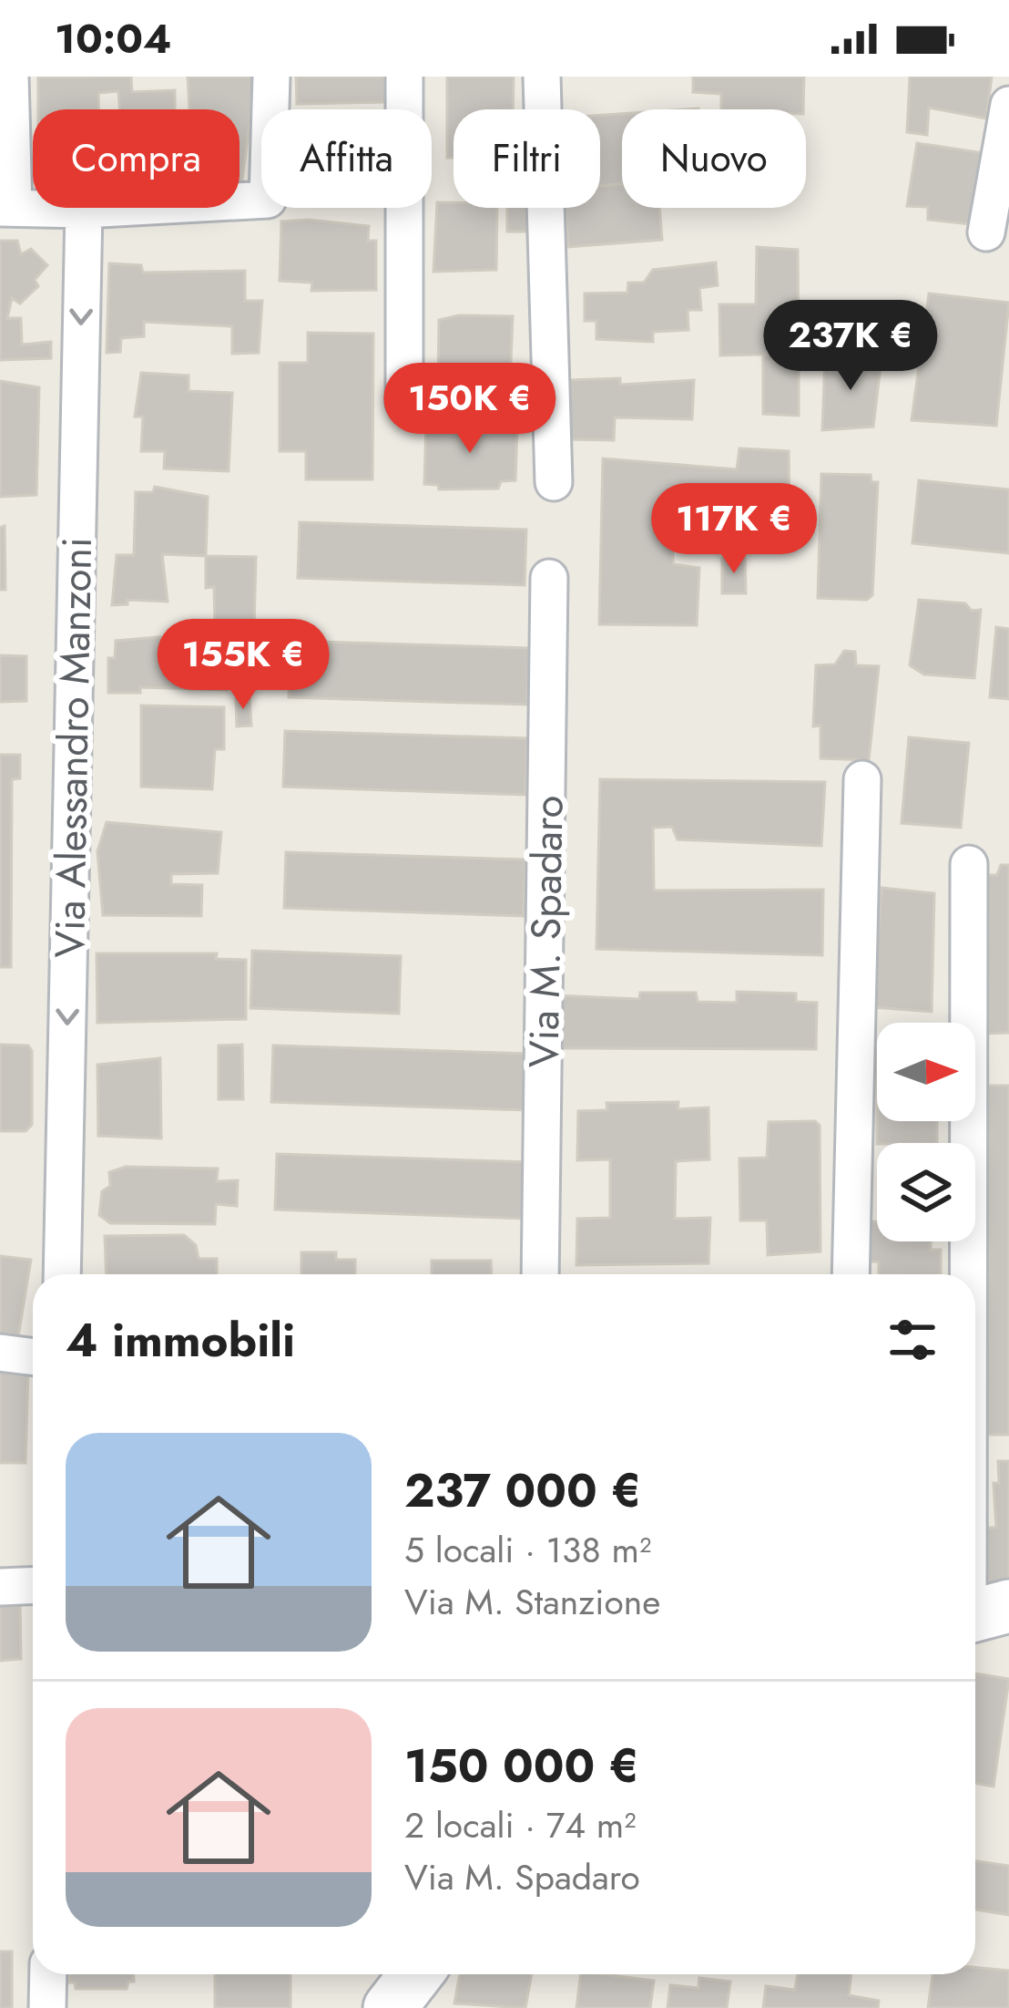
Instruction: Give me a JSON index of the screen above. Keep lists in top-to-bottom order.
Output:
{
  "streets": {
    "street": ["Via Alessandro Manzoni", "Via M. Spadaro"]
  },
  "one_way": ["Via Alessandro Manzoni"],
  "north": "right",
  "page": {
    "status": "10:04",
    "chip": [
      "Compra",
      "Affitta",
      "Filtri",
      "Nuovo"
    ],
    "price": [
      "237K €",
      "150K €",
      "117K €",
      "155K €"
    ],
    "heading": "4 immobili",
    "list": [
      {
        "name": "237 000 €",
        "note": "5 locali · 138 m² · Via M. Stanzione"
      },
      {
        "name": "150 000 €",
        "note": "2 locali · 74 m² · Via M. Spadaro"
      }
    ]
  }
}
